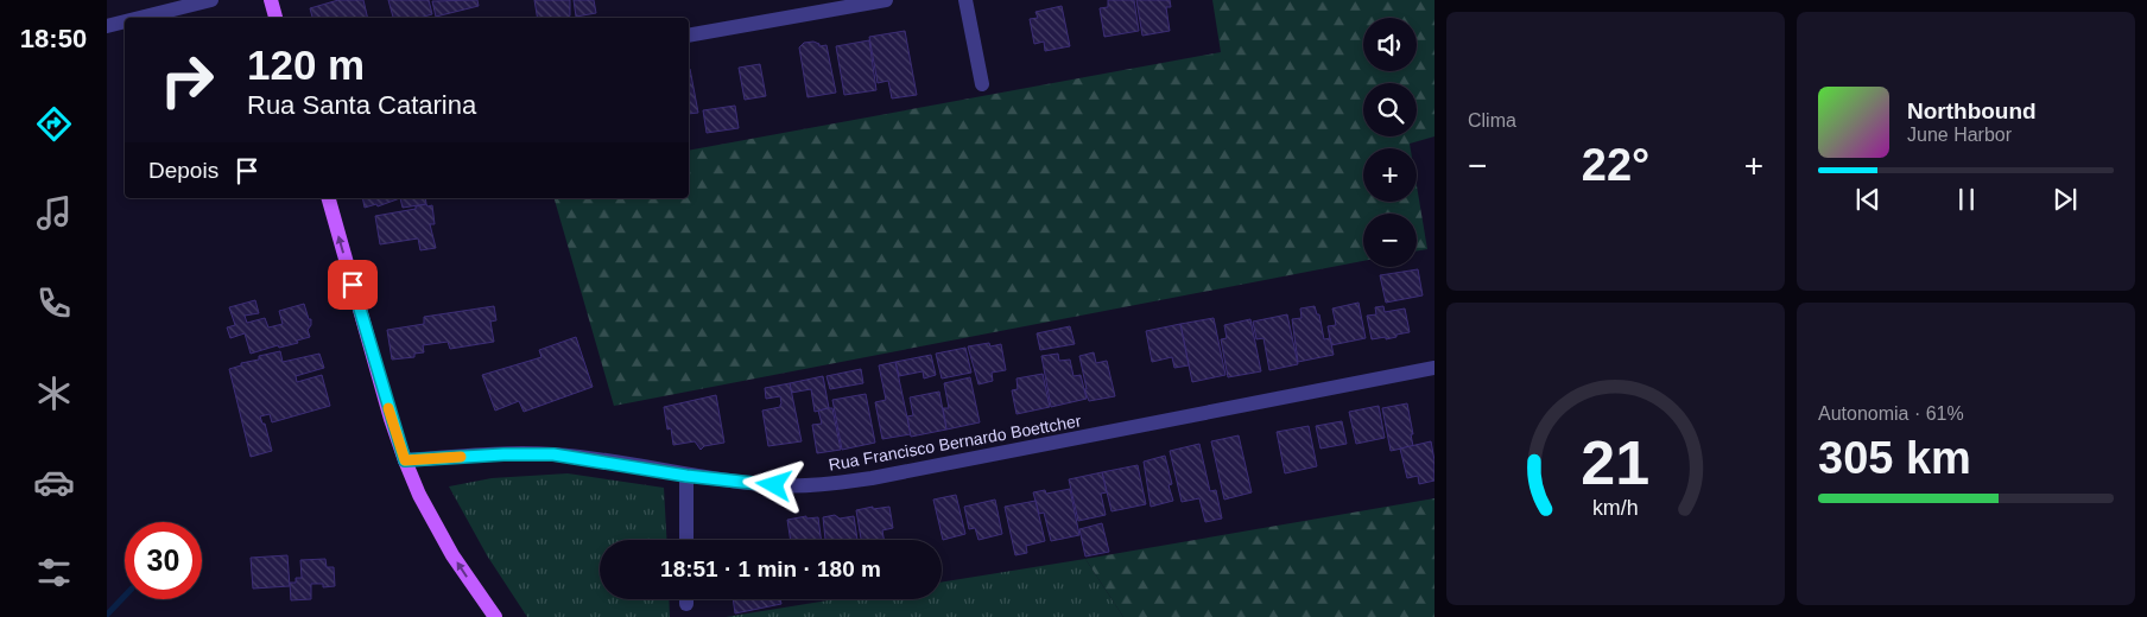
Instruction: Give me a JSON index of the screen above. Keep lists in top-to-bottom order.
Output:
{
  "streets": {
    "street": ["Rua Francisco Bernardo Boettcher"]
  },
  "page": {
    "tabs": "18:50",
    "tile": [
      "Clima",
      ["Autonomia · 61%", "305 km"]
    ],
    "map_buttons": ["+", "−"],
    "turn": ["120 m", "Rua Santa Catarina"],
    "song": ["Northbound", "June Harbor"],
    "heat": ["−", "22°", "+"],
    "then": "Depois",
    "limit": "30",
    "trip": "18:51 · 1 min · 180 m",
    "gauge": ["21", "km/h"]
  }
}
